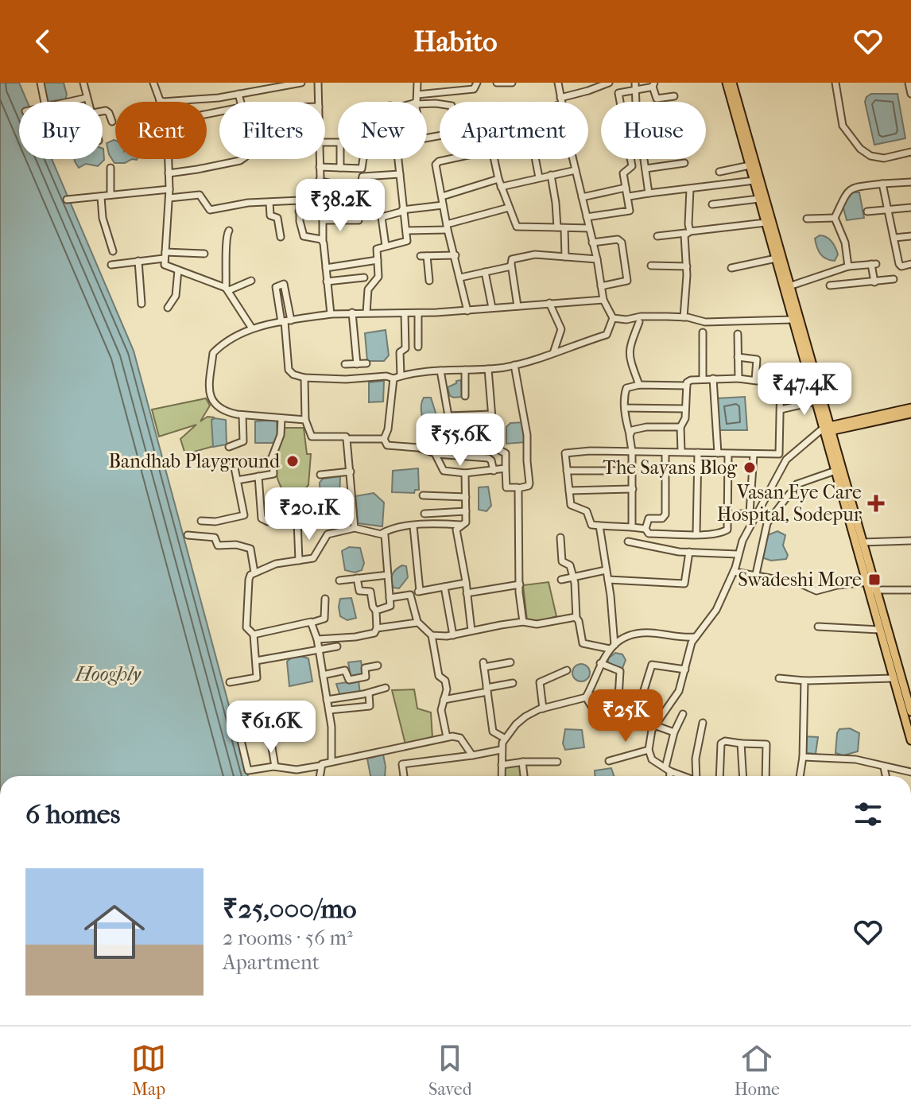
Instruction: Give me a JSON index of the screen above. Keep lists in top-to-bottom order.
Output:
{
  "water": ["Hooghly"],
  "places": {
    "other": ["Bandhab Playground", "The Sayans Blog"],
    "health": ["Vasan Eye Care Hospital, Sodepur"],
    "transit": ["Swadeshi More"]
  },
  "page": {
    "header": "Habito",
    "chip": [
      "Buy",
      "Rent",
      "Filters",
      "New",
      "Apartment",
      "House"
    ],
    "price": [
      "₹38.2K",
      "₹47.4K",
      "₹55.6K",
      "₹20.1K",
      "₹25K",
      "₹61.6K"
    ],
    "heading": "6 homes",
    "list": [
      {
        "name": "₹25,000/mo",
        "note": "2 rooms · 56 m² · Apartment"
      }
    ],
    "tabs": ["Map", "Saved", "Home"]
  }
}
